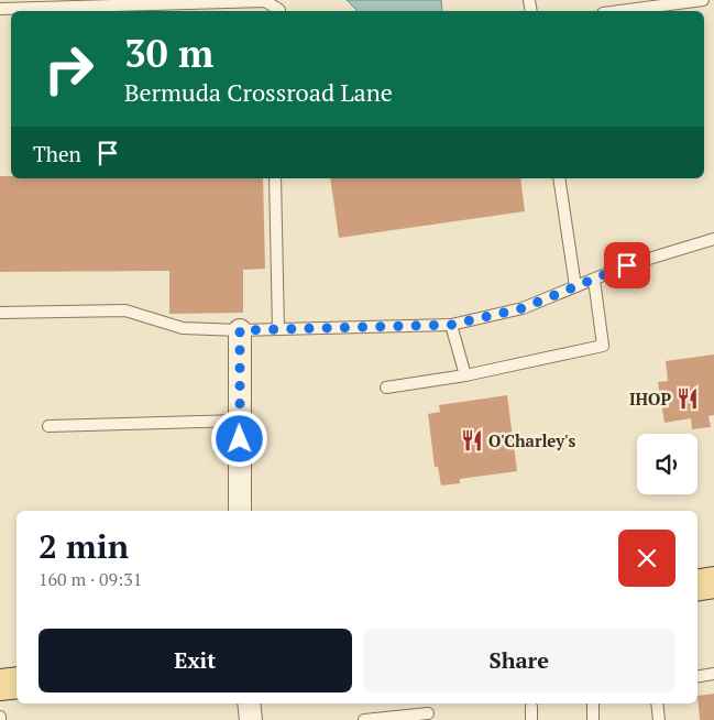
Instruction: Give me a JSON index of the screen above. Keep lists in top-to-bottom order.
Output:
{
  "places": {
    "restaurant": ["IHOP", "O'Charley's"]
  },
  "page": {
    "turn": ["30 m", "Bermuda Crossroad Lane"],
    "then": "Then",
    "heading": ["2 min", "160 m · 09:31"],
    "buttons": ["Exit", "Share"]
  }
}
